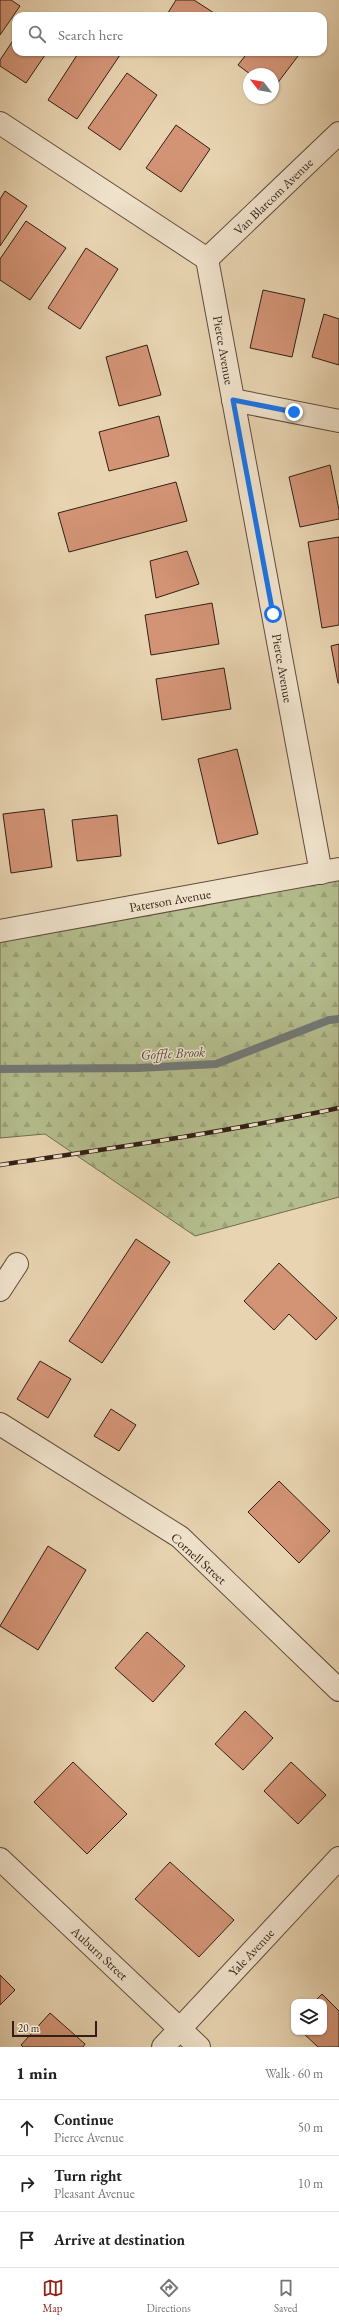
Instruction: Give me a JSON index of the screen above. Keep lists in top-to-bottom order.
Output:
{
  "streets": {
    "street": [
      "Van Blarcom Avenue",
      "Pierce Avenue",
      "Paterson Avenue",
      "Cornell Street",
      "Yale Avenue",
      "Auburn Street"
    ]
  },
  "crossings": [
    ["Van Blarcom Avenue", "Pierce Avenue"],
    ["Pierce Avenue", "Paterson Avenue"],
    ["Yale Avenue", "Auburn Street"]
  ],
  "water": ["Goffle Brook"],
  "scale_bar": "20 m",
  "north": "top left",
  "page": {
    "search": "Search here",
    "scale": "20 m",
    "heading": ["1 min", "Walk · 60 m"],
    "list": [
      ["Continue", "Pierce Avenue", "50 m"],
      ["Turn right", "Pleasant Avenue", "10 m"],
      "Arrive at destination"
    ],
    "nav": ["Map", "Directions", "Saved"]
  }
}
